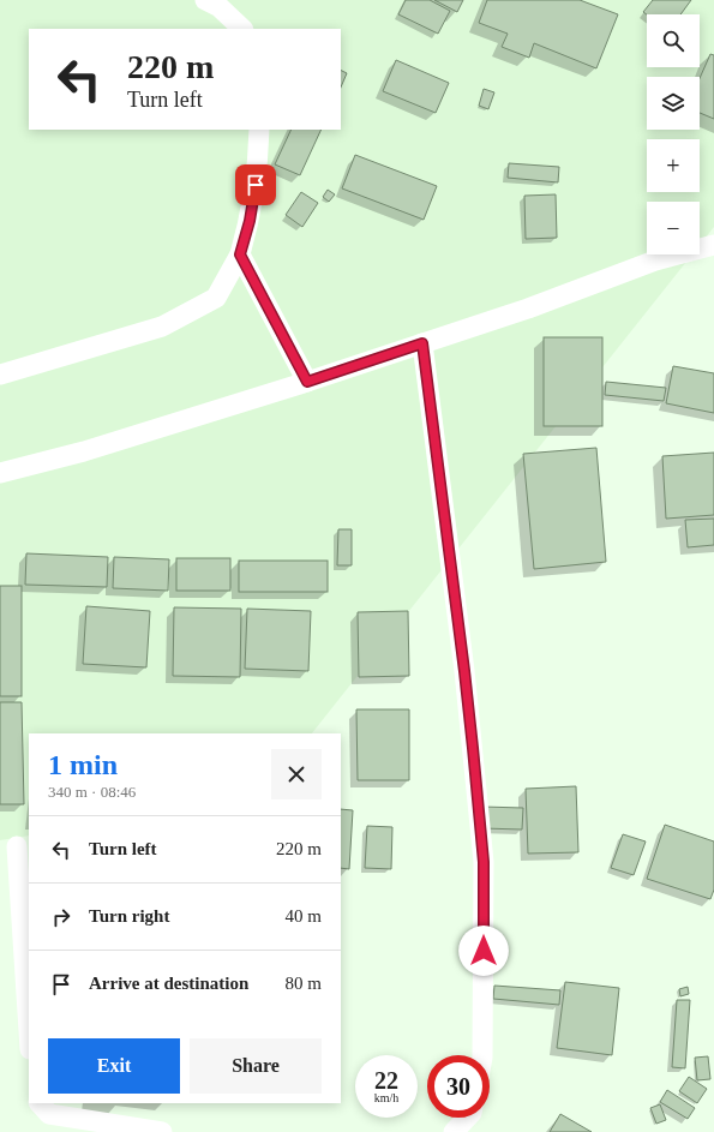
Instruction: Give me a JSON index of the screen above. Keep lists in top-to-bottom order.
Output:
{
  "page": {
    "map_buttons": ["+", "−"],
    "turn": ["220 m", "Turn left"],
    "heading": ["1 min", "340 m · 08:46"],
    "list": [
      {
        "name": "Turn left",
        "value": "220 m"
      },
      {
        "name": "Turn right",
        "value": "40 m"
      },
      {
        "name": "Arrive at destination",
        "value": "80 m"
      }
    ],
    "buttons": ["Exit", "Share"],
    "speed": "22 km/h",
    "limit": "30"
  }
}
